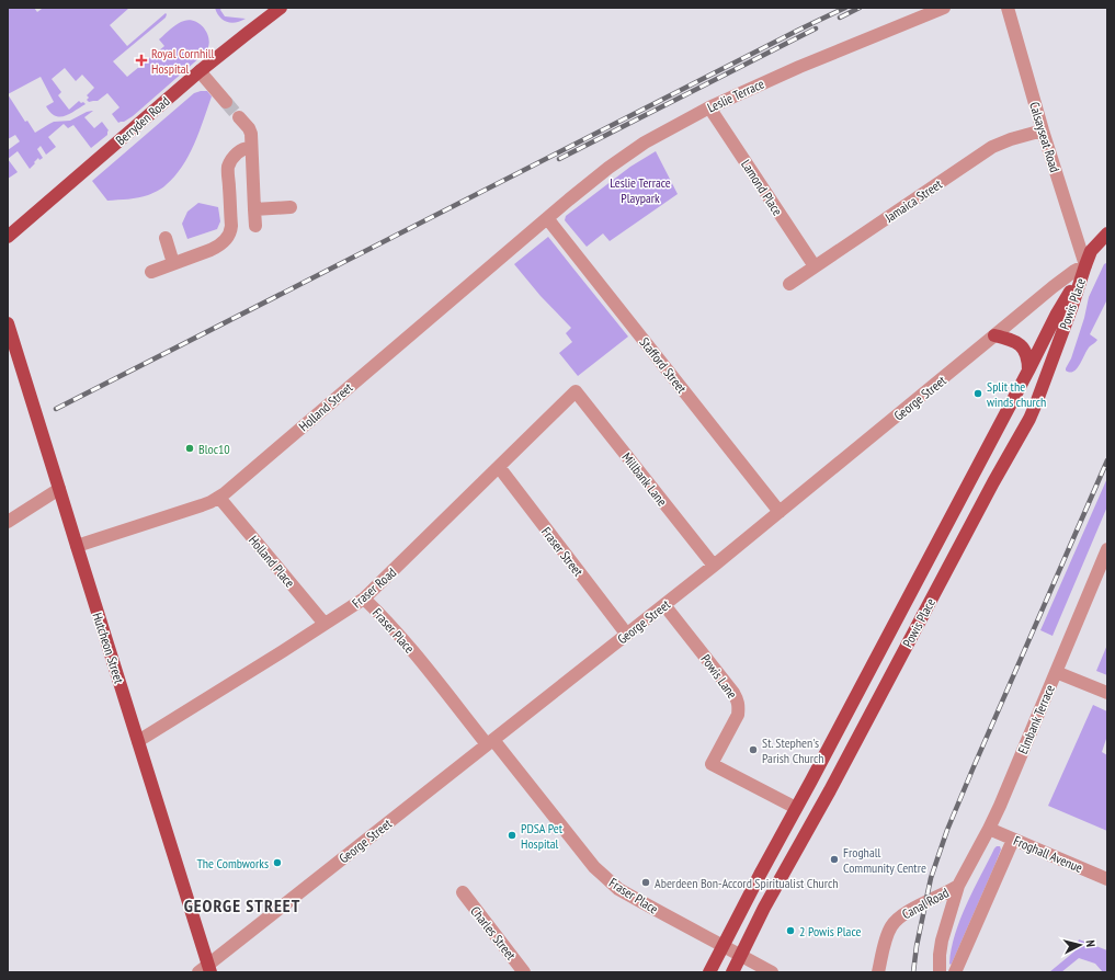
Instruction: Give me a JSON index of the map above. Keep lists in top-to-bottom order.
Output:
{
  "streets": {
    "main road": ["Berryden Road", "Powis Place", "Hutcheon Street"],
    "street": [
      "Leslie Terrace",
      "Calsayseat Road",
      "Lamond Place",
      "Jamaica Street",
      "Stafford Street",
      "George Street",
      "Holland Street",
      "Millbank Lane",
      "Fraser Street",
      "Holland Place",
      "Fraser Road",
      "Fraser Place",
      "Powis Lane",
      "Elmbank Terrace",
      "Froghall Avenue",
      "Canal Road",
      "Charles Street"
    ]
  },
  "crossings": [
    ["Leslie Terrace", "Lamond Place"],
    ["Leslie Terrace", "Stafford Street"],
    ["Leslie Terrace", "Holland Street"],
    ["Calsayseat Road", "Jamaica Street"],
    ["Calsayseat Road", "Powis Place"],
    ["Calsayseat Road", "George Street"],
    ["Lamond Place", "Jamaica Street"],
    ["Powis Place", "George Street"],
    ["Powis Place", "Fraser Place"],
    ["Powis Place", "Powis Lane"],
    ["Stafford Street", "George Street"],
    ["Stafford Street", "Holland Street"],
    ["George Street", "Millbank Lane"],
    ["George Street", "Fraser Street"],
    ["George Street", "Fraser Place"],
    ["George Street", "Hutcheon Street"],
    ["George Street", "Powis Lane"],
    ["Holland Street", "Holland Place"],
    ["Holland Street", "Hutcheon Street"],
    ["Millbank Lane", "Fraser Road"],
    ["Fraser Street", "Fraser Road"],
    ["Holland Place", "Fraser Road"],
    ["Fraser Road", "Fraser Place"],
    ["Fraser Road", "Hutcheon Street"],
    ["Elmbank Terrace", "Froghall Avenue"],
    ["Elmbank Terrace", "Canal Road"]
  ],
  "districts": ["GEORGE STREET"],
  "parks": ["Leslie Terrace Playpark"],
  "places": {
    "health": ["Royal Cornhill Hospital"],
    "other": [
      "Split the winds church",
      "Bloc10",
      "St. Stephen's Parish Church",
      "PDSA Pet Hospital",
      "Froghall Community Centre",
      "The Combworks",
      "Aberdeen Bon-Accord Spiritualist Church",
      "2 Powis Place"
    ]
  },
  "north": "right"
}
